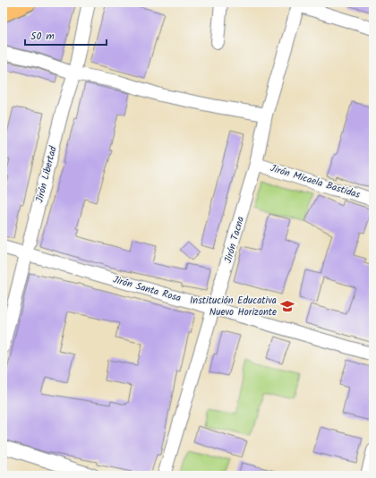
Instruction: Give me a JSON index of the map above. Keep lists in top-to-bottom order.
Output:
{
  "streets": {
    "street": [
      "Jirón Libertad",
      "Jirón Micaela Bastidas",
      "Jirón Tacna",
      "Jirón Santa Rosa"
    ]
  },
  "crossings": [
    ["Jirón Libertad", "Jirón Santa Rosa"],
    ["Jirón Micaela Bastidas", "Jirón Tacna"],
    ["Jirón Tacna", "Jirón Santa Rosa"]
  ],
  "places": {
    "school or university": ["Institución Educativa Nuevo Horizonte"]
  },
  "scale_bar": "50 m"
}
